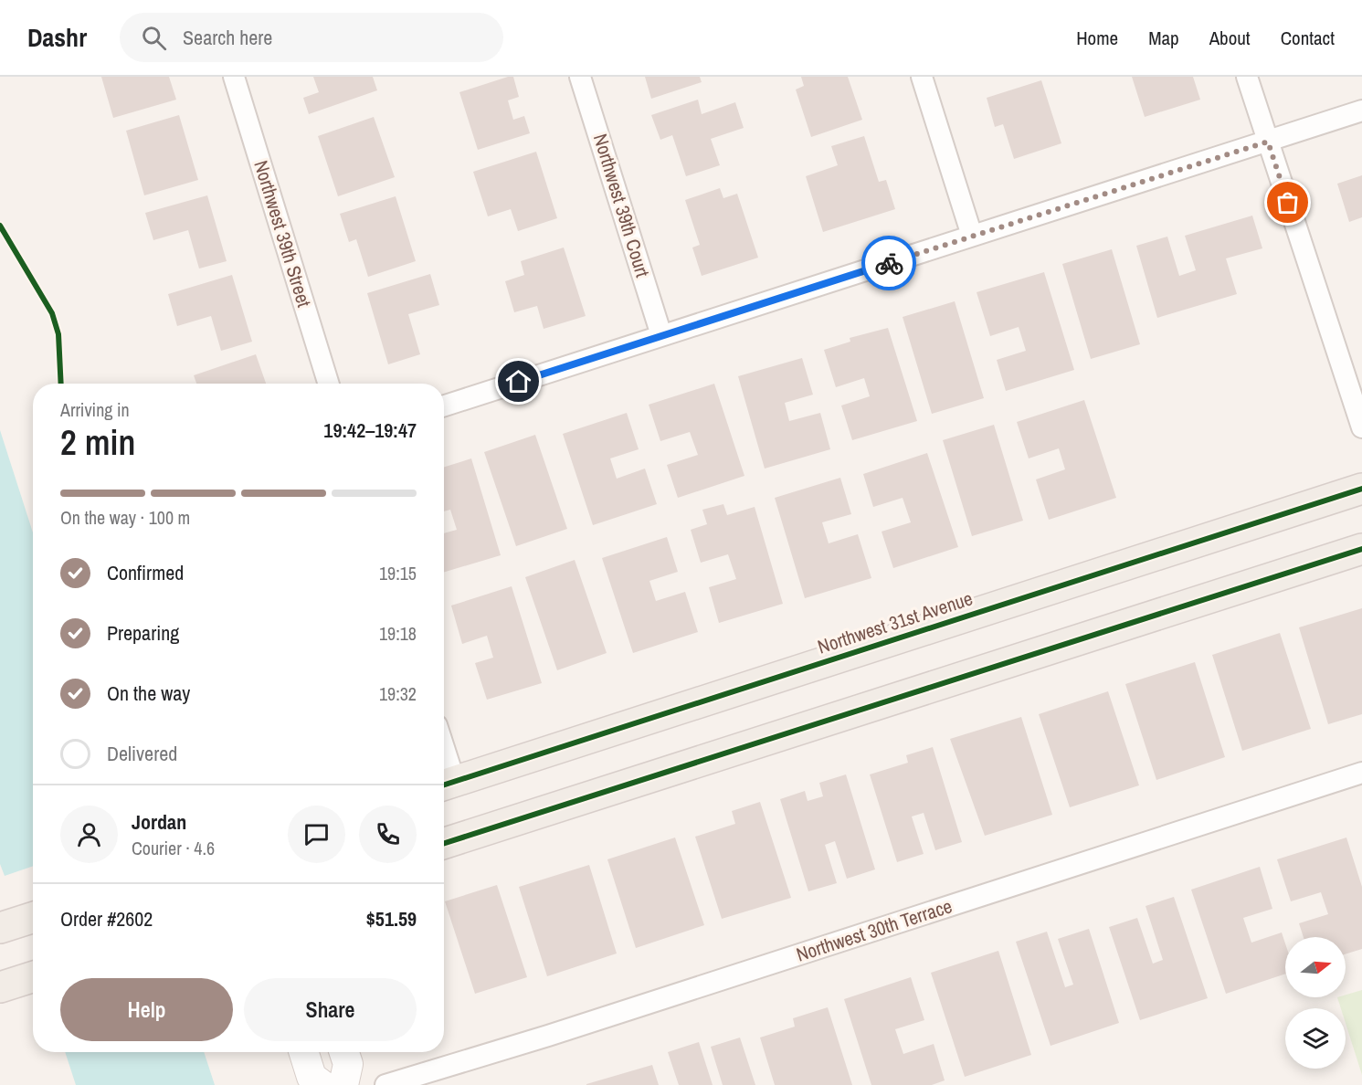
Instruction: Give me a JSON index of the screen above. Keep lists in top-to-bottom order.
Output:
{
  "streets": {
    "main road": ["Northwest 31st Avenue"],
    "street": ["Northwest 39th Court", "Northwest 39th Street", "Northwest 30th Terrace"]
  },
  "north": "right",
  "page": {
    "header": "Dashr",
    "search": "Search here",
    "nav": [
      "Home",
      "Map",
      "About",
      "Contact"
    ],
    "heading": ["2 min", "Arriving in", "19:42–19:47"],
    "panel": [
      "Jordan",
      "Courier · 4.6",
      "Order #2602",
      "$51.59"
    ],
    "bar": "On the way · 100 m",
    "list": [
      ["Confirmed", "19:15"],
      ["Preparing", "19:18"],
      ["On the way", "19:32"],
      "Delivered"
    ],
    "buttons": ["Help", "Share"]
  }
}
